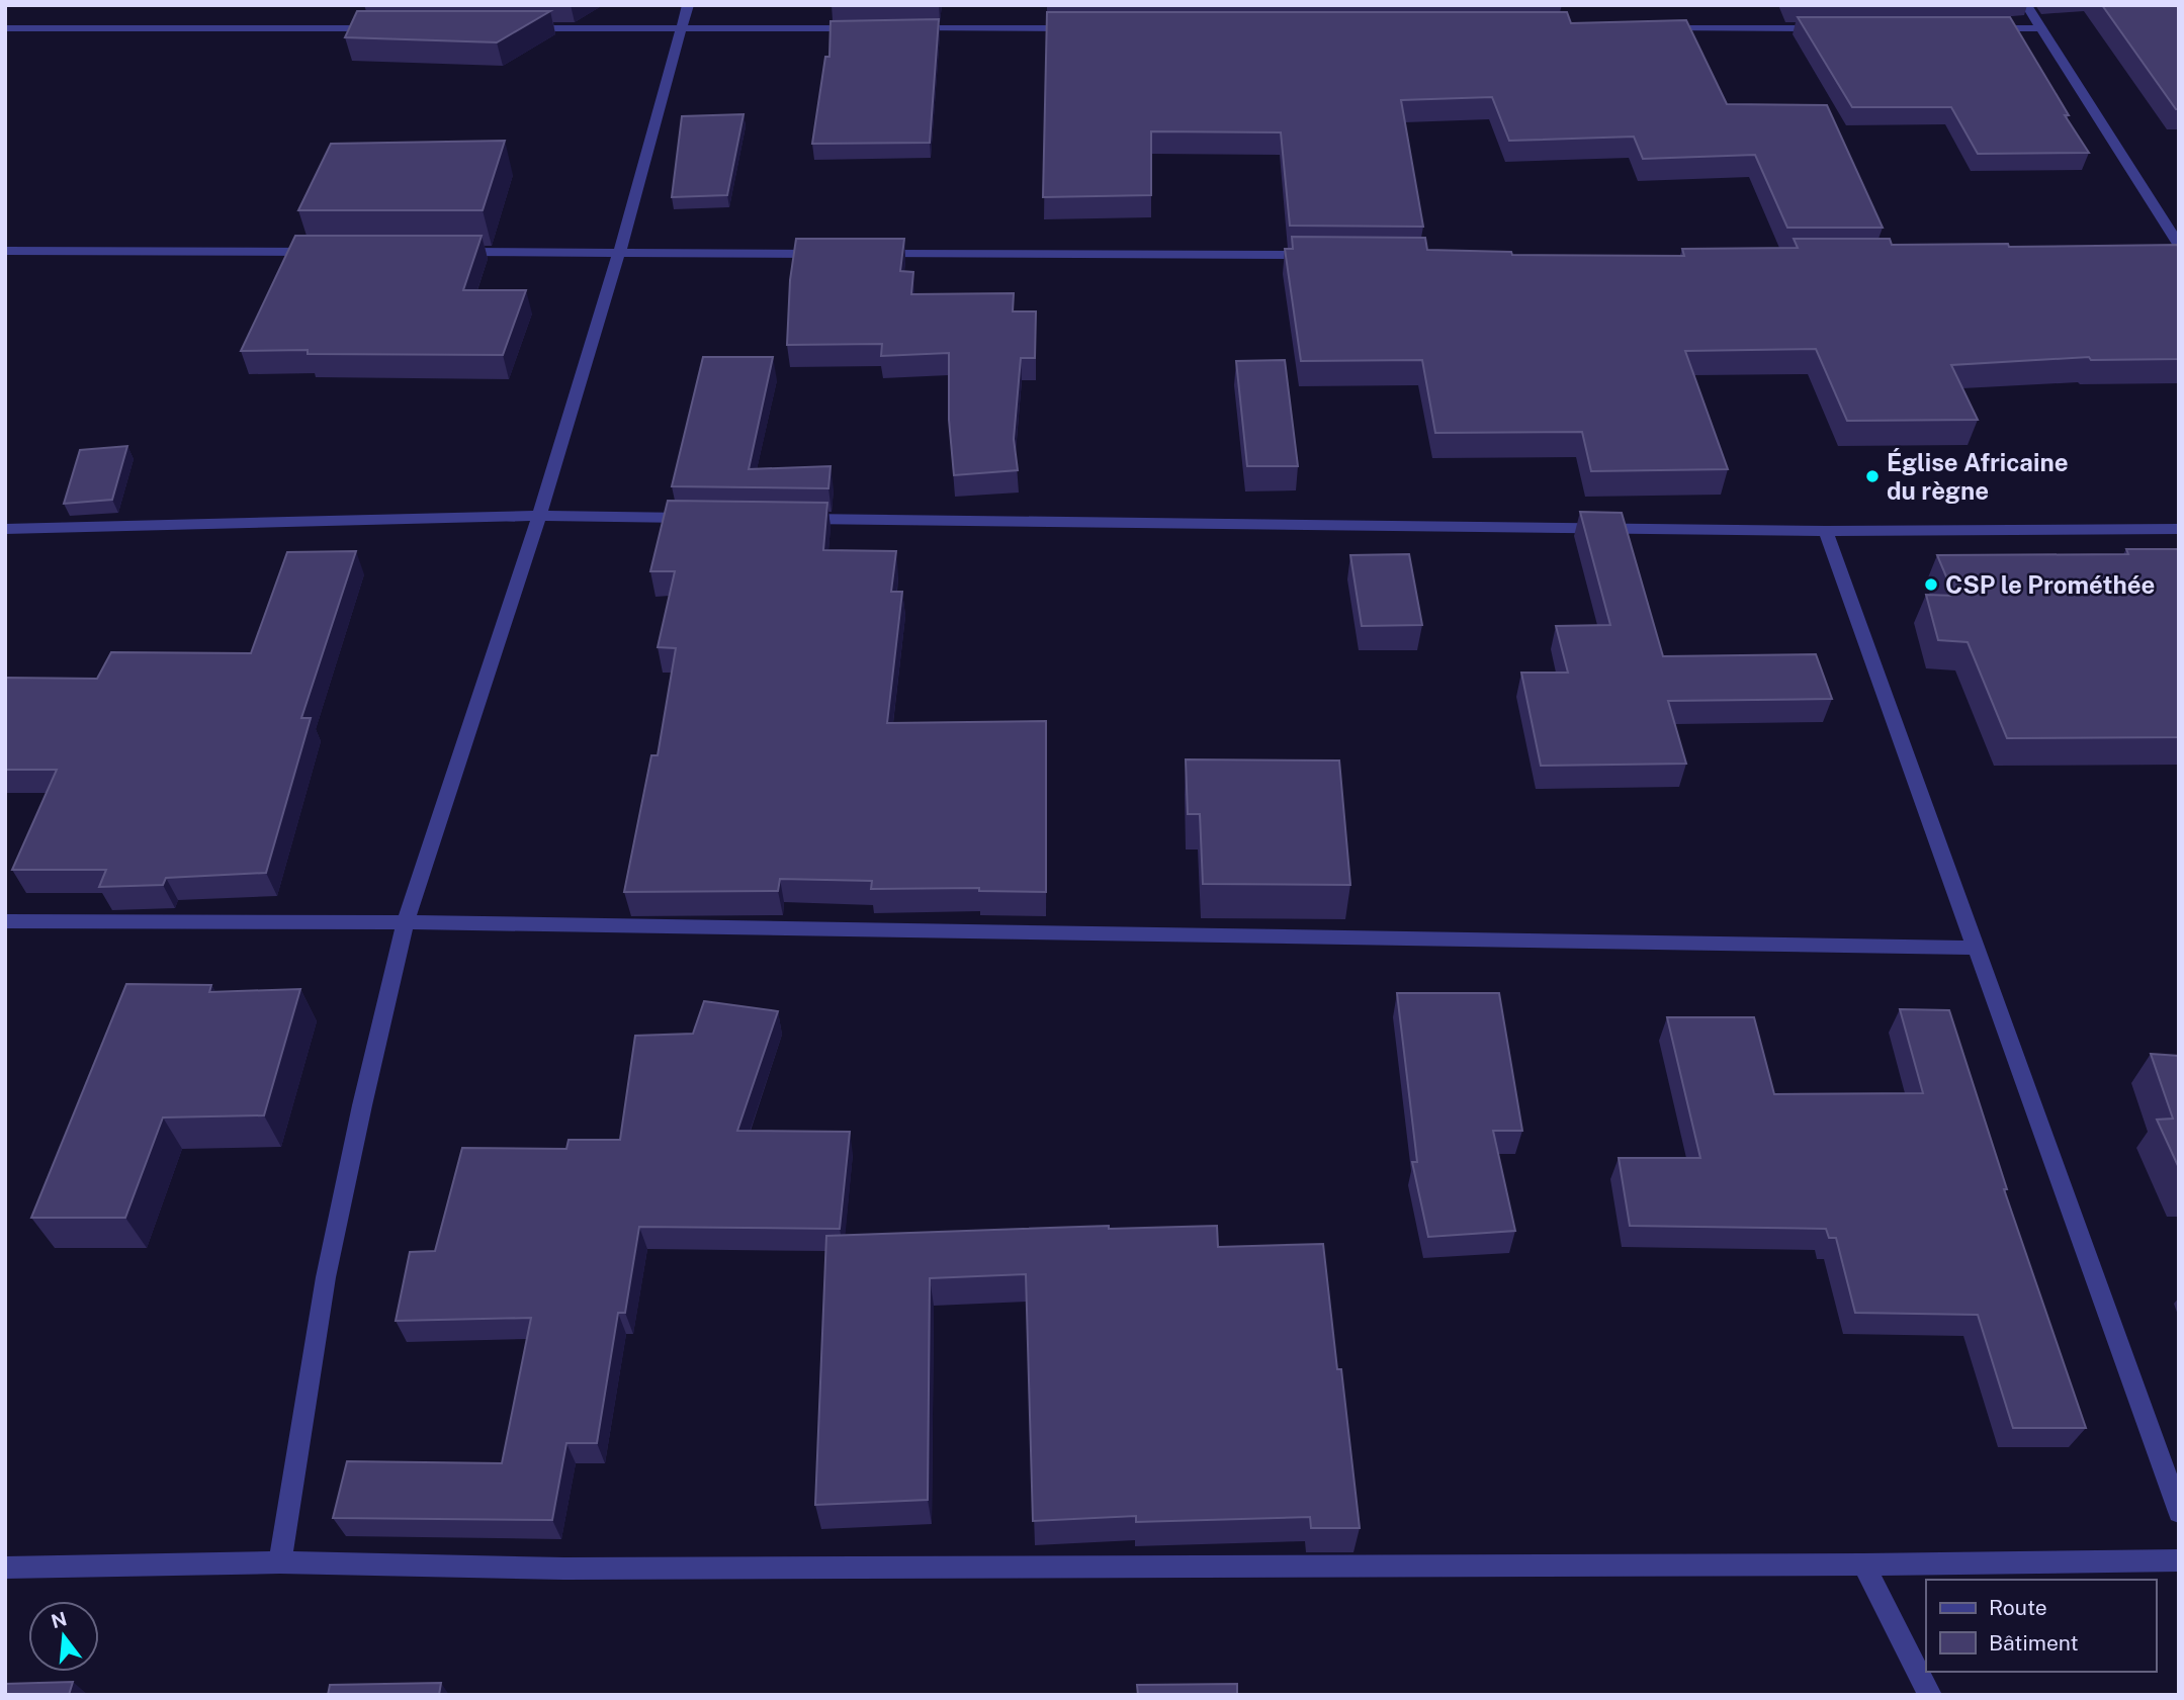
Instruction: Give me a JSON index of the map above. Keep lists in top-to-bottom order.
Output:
{
  "places": ["Église Africaine du règne", "CSP le Prométhée"],
  "legend": ["Route", "Bâtiment"],
  "north": "top"
}
